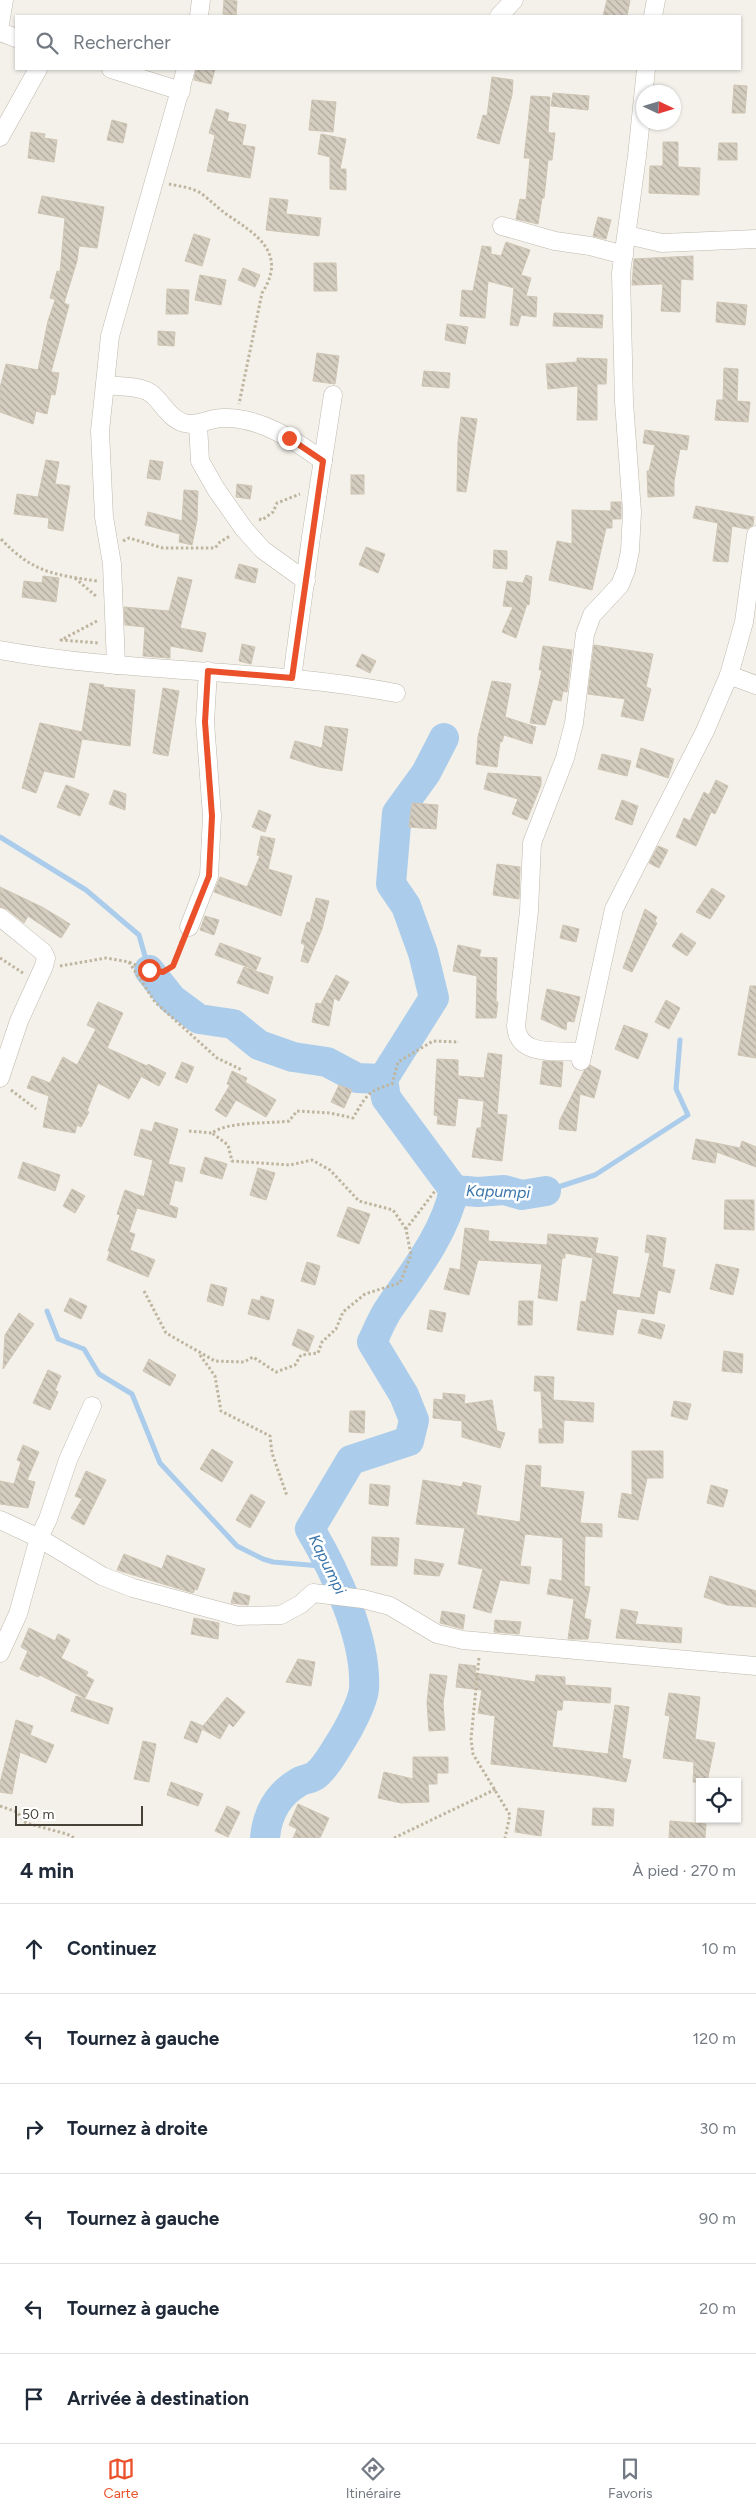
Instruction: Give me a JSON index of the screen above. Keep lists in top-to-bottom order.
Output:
{
  "water": ["Kapumpi"],
  "scale_bar": "50 m",
  "north": "right",
  "page": {
    "search": "Rechercher",
    "scale": "50 m",
    "heading": ["4 min", "À pied · 270 m"],
    "list": [
      ["Continuez", "10 m"],
      ["Tournez à gauche", "120 m"],
      ["Tournez à droite", "30 m"],
      ["Tournez à gauche", "90 m"],
      ["Tournez à gauche", "20 m"],
      "Arrivée à destination"
    ],
    "nav": ["Carte", "Itinéraire", "Favoris"]
  }
}
